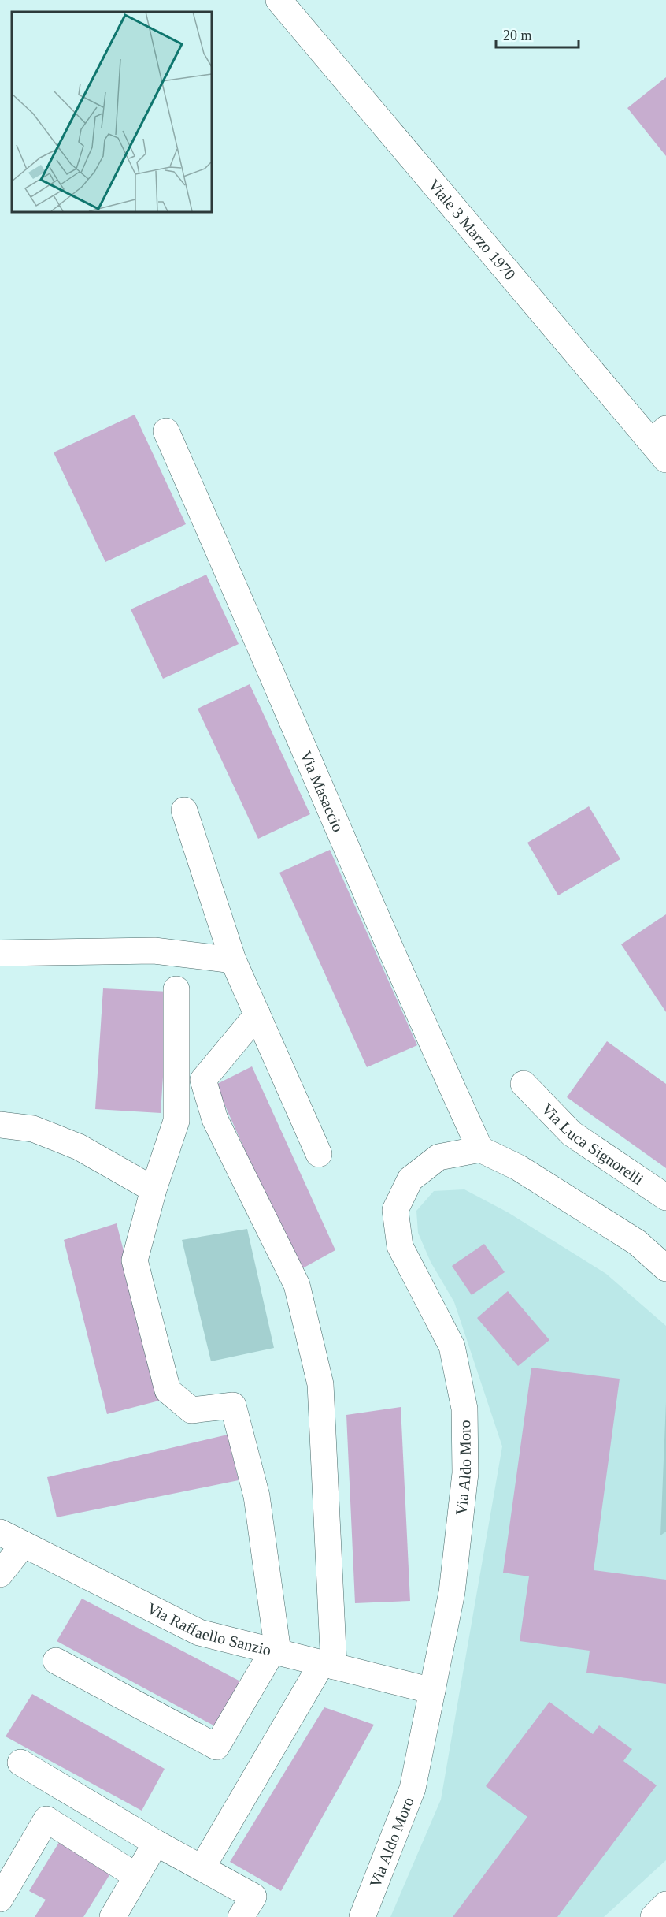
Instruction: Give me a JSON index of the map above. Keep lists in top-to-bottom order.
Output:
{
  "streets": {
    "street": [
      "Viale 3 Marzo 1970",
      "Via Masaccio",
      "Via Luca Signorelli",
      "Via Aldo Moro",
      "Via Raffaello Sanzio"
    ]
  },
  "crossings": [
    ["Via Masaccio", "Via Aldo Moro"],
    ["Via Aldo Moro", "Via Raffaello Sanzio"]
  ],
  "scale_bar": "20 m"
}
